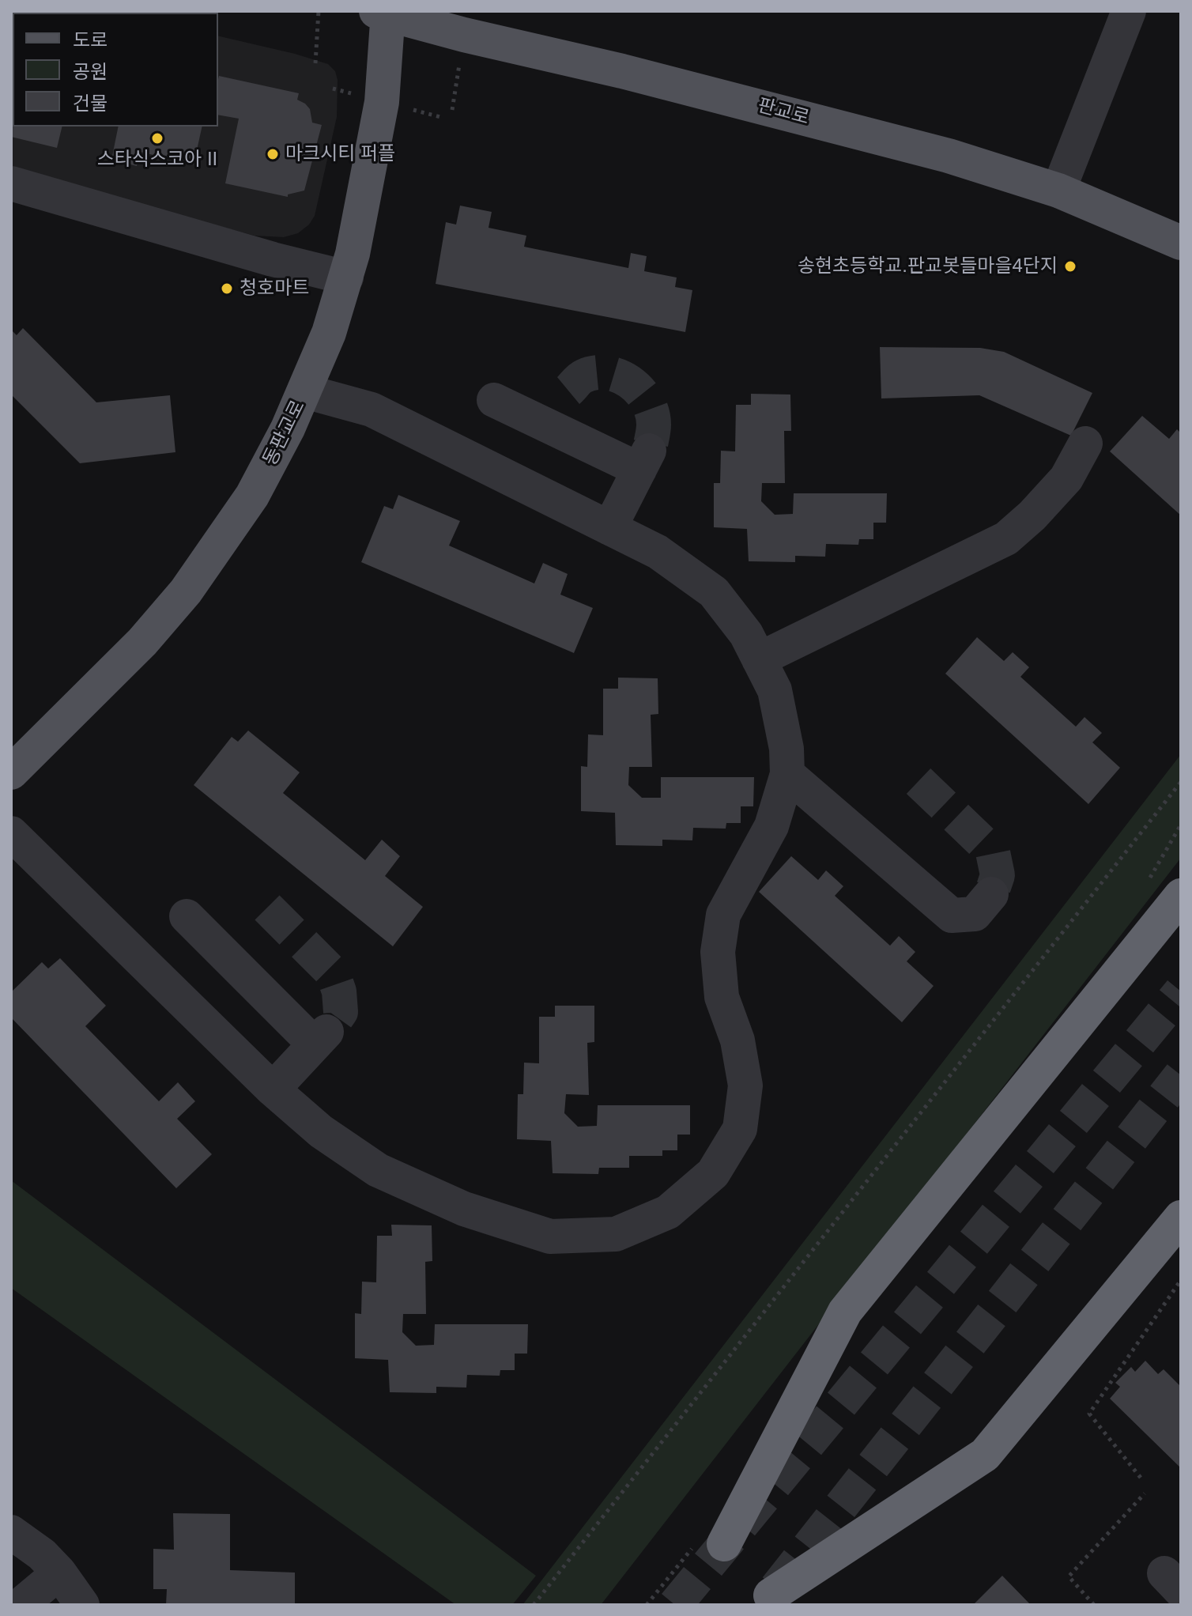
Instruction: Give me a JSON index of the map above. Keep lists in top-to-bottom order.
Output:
{
  "streets": {
    "main road": ["판교로", "동판교로"]
  },
  "crossings": [
    ["판교로", "동판교로"]
  ],
  "places": [
    "스타식스코아 II",
    "마크시티 퍼플",
    "송현초등학교.판교봇들마을4단지",
    "청호마트"
  ],
  "legend": ["도로", "공원", "건물"]
}
